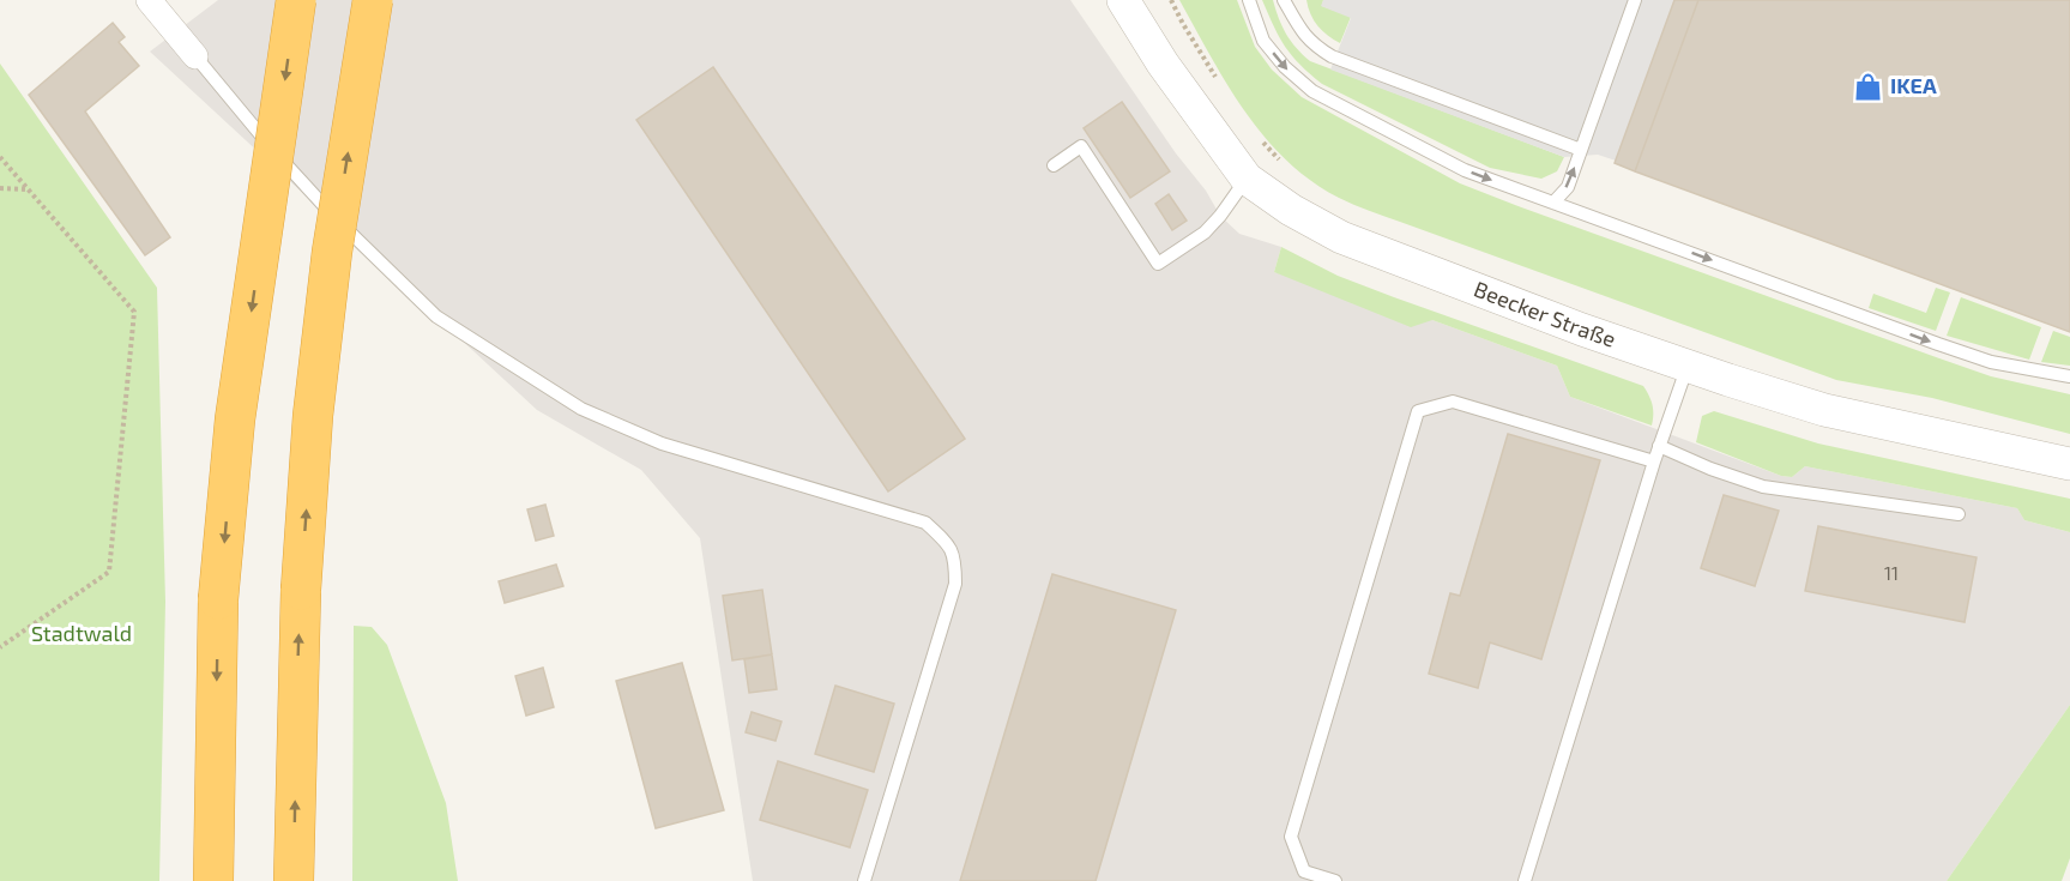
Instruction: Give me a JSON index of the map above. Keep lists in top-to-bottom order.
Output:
{
  "streets": {
    "street": ["Beecker Straße"]
  },
  "parks": ["Stadtwald"],
  "places": {
    "shop": ["IKEA"]
  },
  "house_numbers": ["11"]
}
